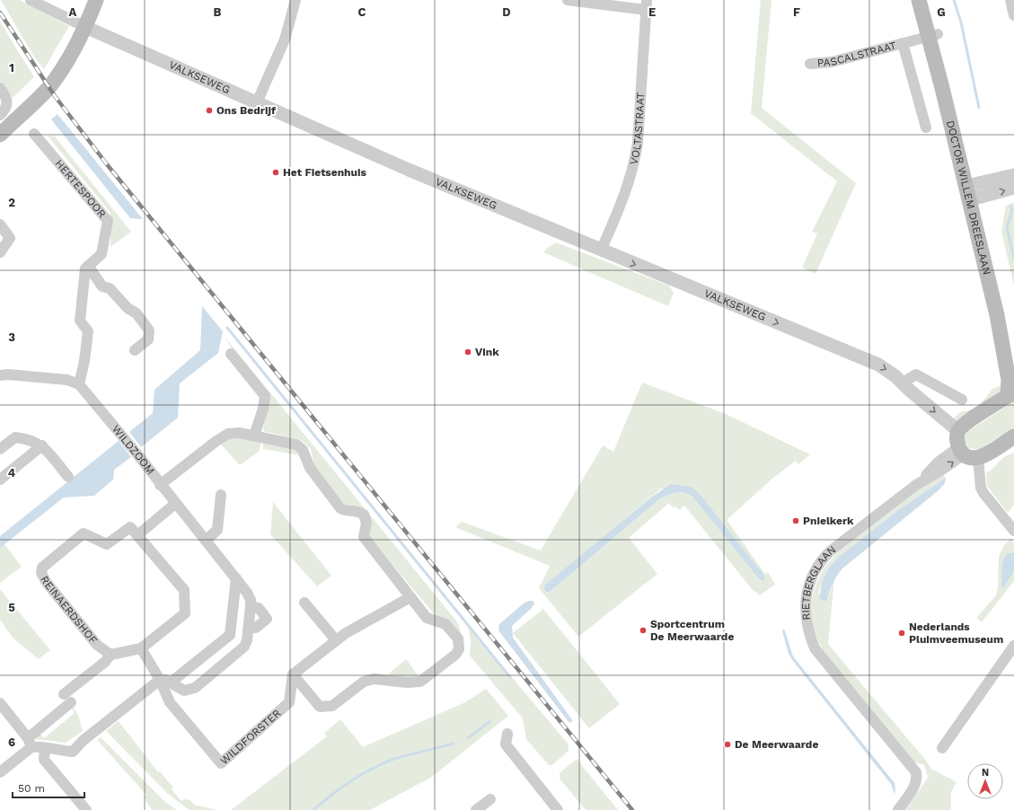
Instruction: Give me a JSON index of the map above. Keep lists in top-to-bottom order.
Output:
{
  "streets": {
    "main road": ["DOCTOR WILLEM DREESLAAN"],
    "street": [
      "PASCALSTRAAT",
      "VALKSEWEG",
      "VOLTASTRAAT",
      "HERTESPOOR",
      "WILDZOOM",
      "RIETBERGLAAN",
      "REINAERDSHOF",
      "WILDFORSTER"
    ]
  },
  "crossings": [
    ["PASCALSTRAAT", "DOCTOR WILLEM DREESLAAN"],
    ["VALKSEWEG", "VOLTASTRAAT"],
    ["WILDZOOM", "WILDFORSTER"]
  ],
  "one_way": ["VALKSEWEG"],
  "places": [
    "Ons Bedrijf",
    "Het Fietsenhuis",
    "Vink",
    "Pnielkerk",
    "Sportcentrum De Meerwaarde",
    "Nederlands Pluimveemuseum",
    "De Meerwaarde"
  ],
  "scale_bar": "50 m",
  "north": "top",
  "grid": {
    "columns": [
      "A",
      "B",
      "C",
      "D",
      "E",
      "F",
      "G"
    ],
    "rows": [
      "1",
      "2",
      "3",
      "4",
      "5",
      "6"
    ]
  }
}
